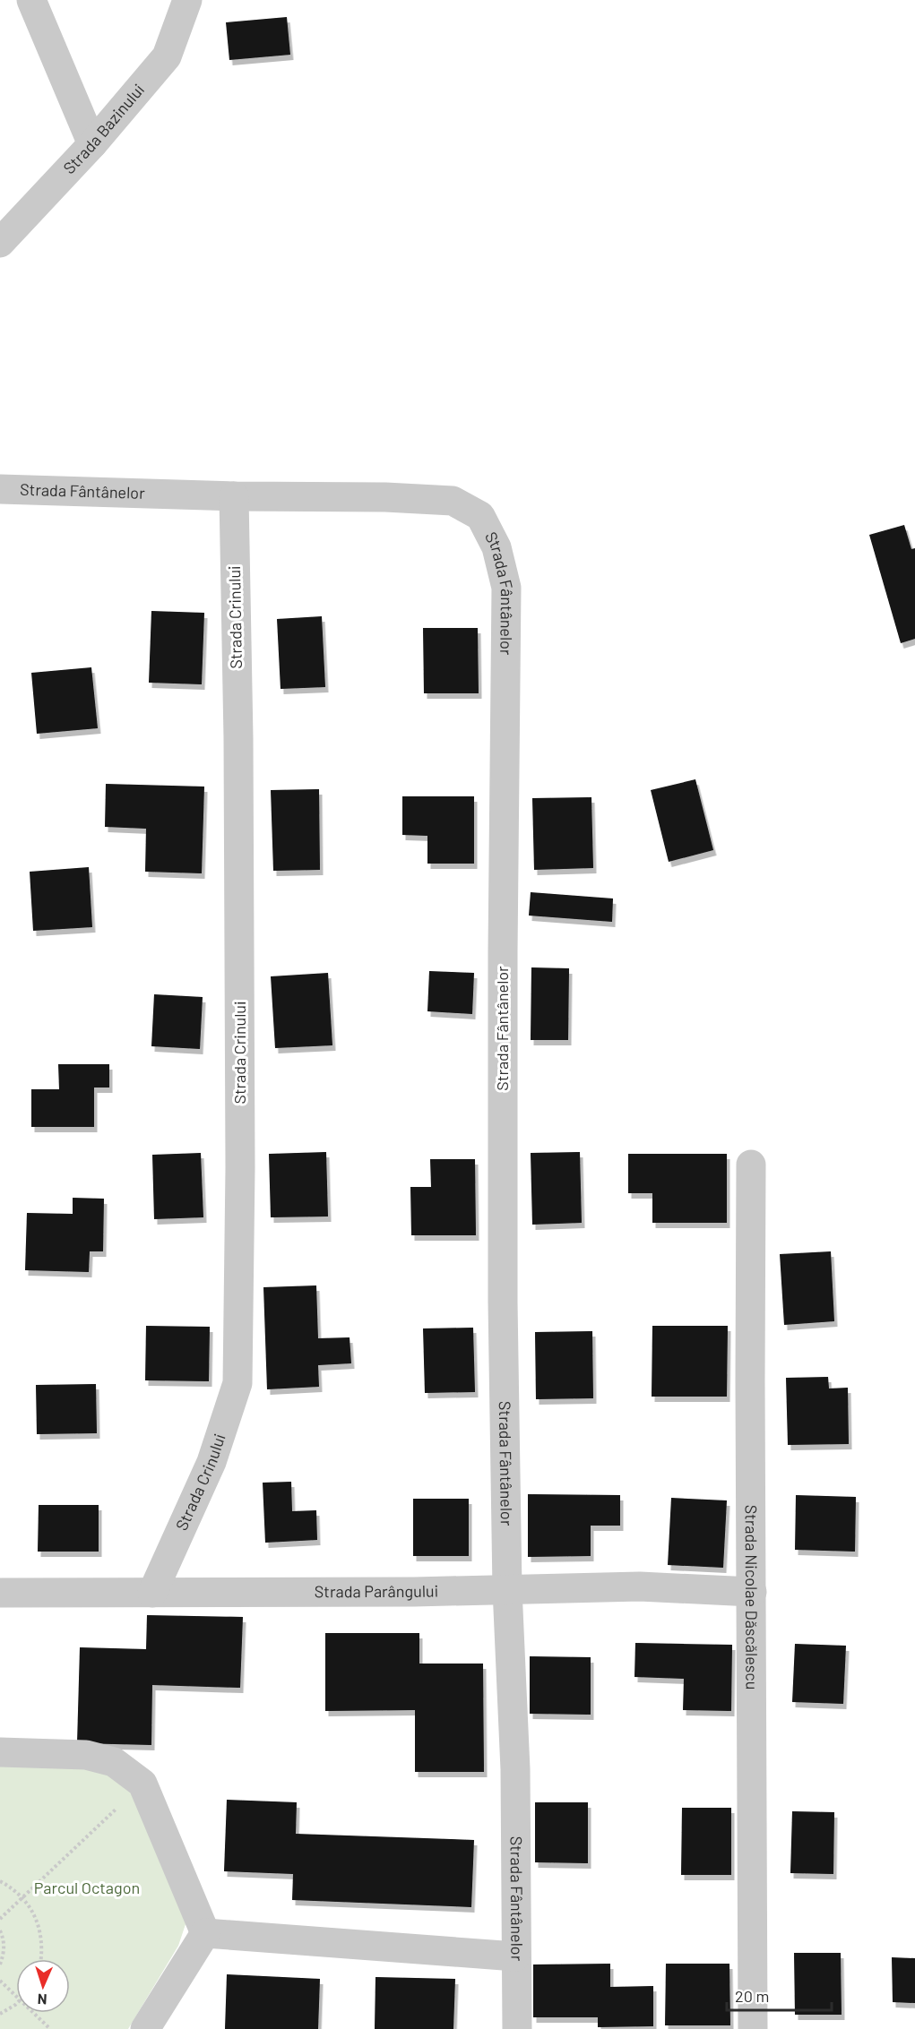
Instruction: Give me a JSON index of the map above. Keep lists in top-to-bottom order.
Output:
{
  "streets": {
    "street": [
      "Strada Bazinului",
      "Strada Fântânelor",
      "Strada Crinului",
      "Strada Parângului",
      "Strada Nicolae Dăscălescu"
    ]
  },
  "crossings": [
    ["Strada Fântânelor", "Strada Crinului"],
    ["Strada Fântânelor", "Strada Parângului"],
    ["Strada Crinului", "Strada Parângului"],
    ["Strada Parângului", "Strada Nicolae Dăscălescu"]
  ],
  "parks": ["Parcul Octagon"],
  "scale_bar": "20 m",
  "north": "bottom"
}
